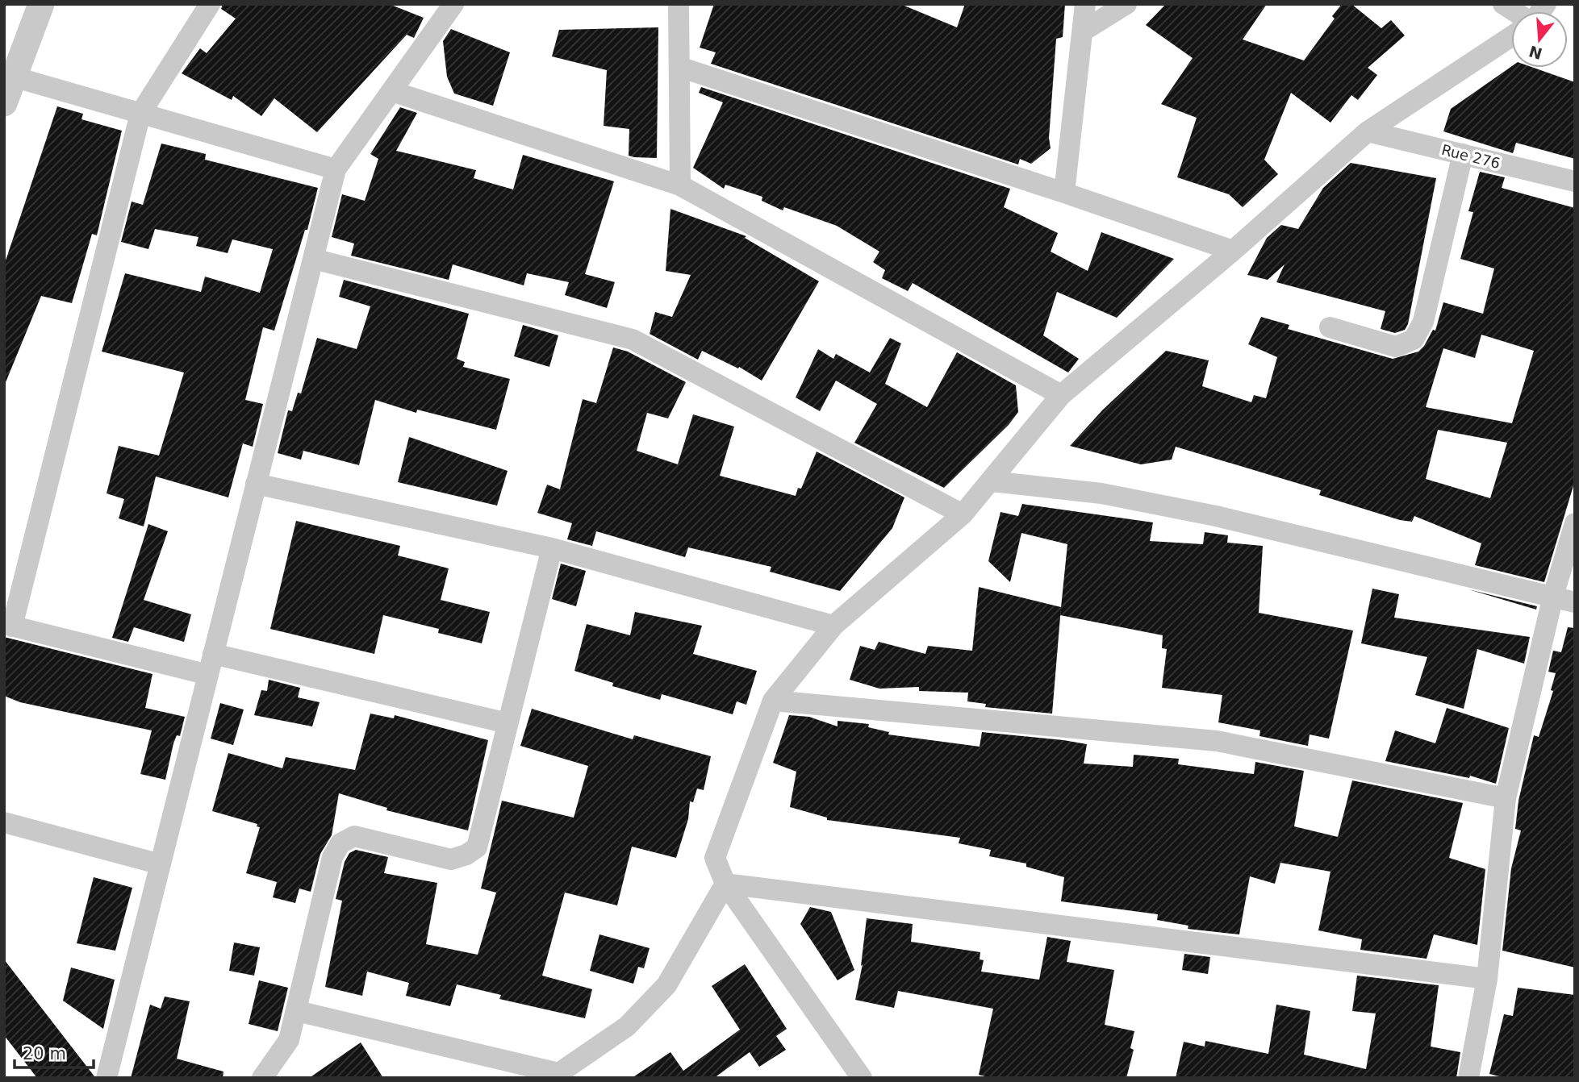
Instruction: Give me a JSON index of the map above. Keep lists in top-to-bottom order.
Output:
{
  "streets": {
    "street": ["Rue 276"]
  },
  "scale_bar": "20 m",
  "north": "bottom"
}
